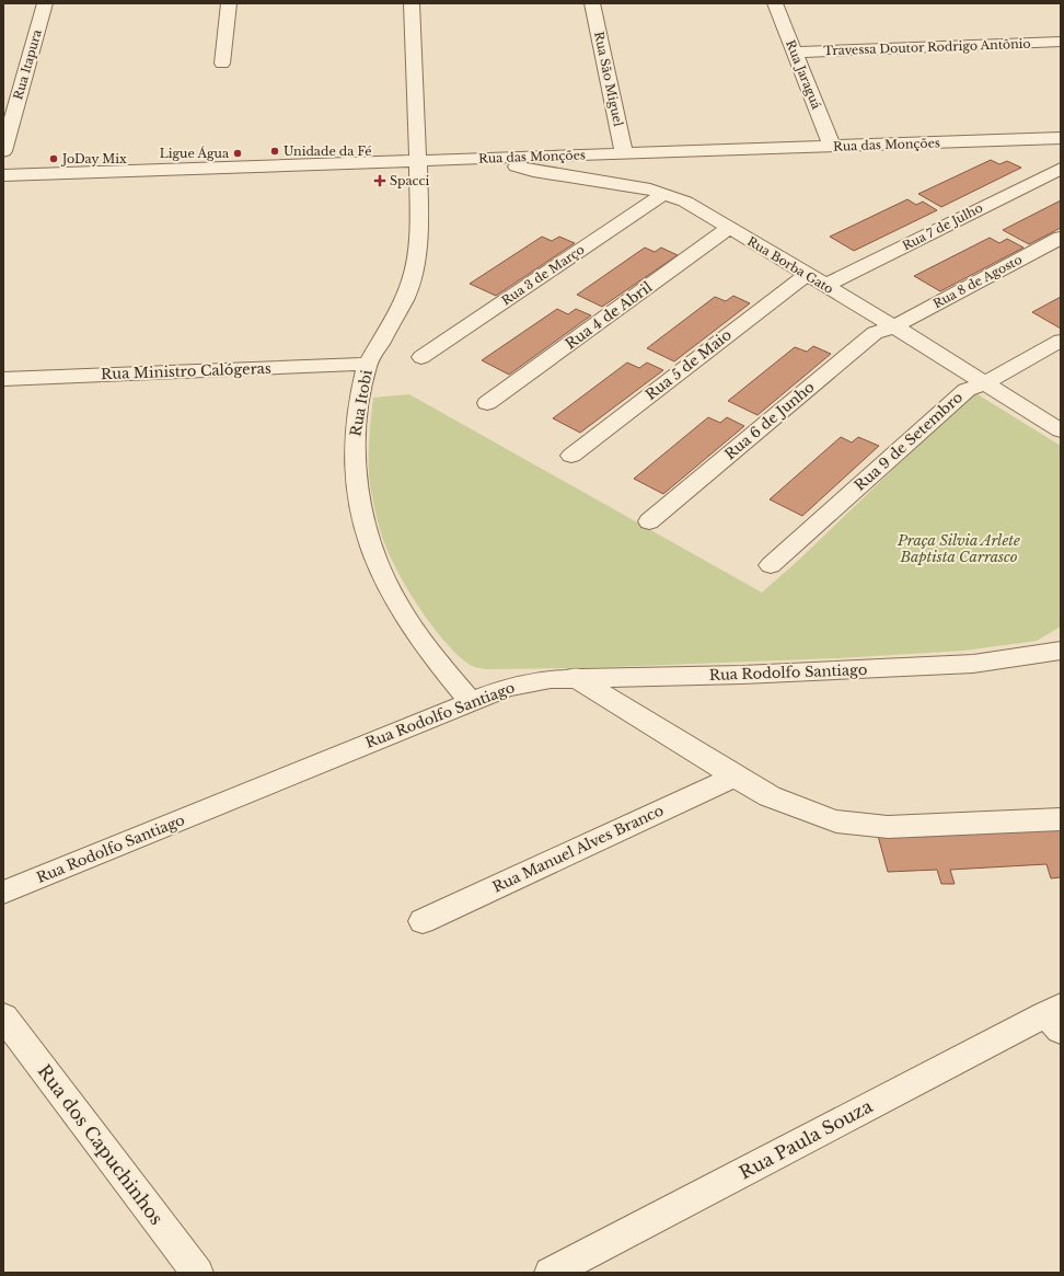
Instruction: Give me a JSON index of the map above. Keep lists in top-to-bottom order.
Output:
{
  "streets": {
    "street": [
      "Travessa Doutor Rodrigo Antônio",
      "Rua Itapura",
      "Rua Jaraguá",
      "Rua São Miguel",
      "Rua das Monções",
      "Rua 7 de Julho",
      "Rua Borba Gato",
      "Rua 3 de Março",
      "Rua 8 de Agosto",
      "Rua 4 de Abril",
      "Rua 5 de Maio",
      "Rua Ministro Calógeras",
      "Rua Itobi",
      "Rua 6 de Junho",
      "Rua 9 de Setembro",
      "Rua Rodolfo Santiago",
      "Rua Manuel Alves Branco",
      "Rua Paula Souza",
      "Rua dos Capuchinhos"
    ]
  },
  "crossings": [
    ["Travessa Doutor Rodrigo Antônio", "Rua Jaraguá"],
    ["Rua Jaraguá", "Rua das Monções"],
    ["Rua São Miguel", "Rua das Monções"],
    ["Rua das Monções", "Rua Borba Gato"],
    ["Rua das Monções", "Rua Itobi"],
    ["Rua 7 de Julho", "Rua Borba Gato"],
    ["Rua Borba Gato", "Rua 3 de Março"],
    ["Rua Borba Gato", "Rua 8 de Agosto"],
    ["Rua Borba Gato", "Rua 4 de Abril"],
    ["Rua Borba Gato", "Rua 5 de Maio"],
    ["Rua Borba Gato", "Rua 6 de Junho"],
    ["Rua Borba Gato", "Rua 9 de Setembro"],
    ["Rua 8 de Agosto", "Rua 6 de Junho"],
    ["Rua Ministro Calógeras", "Rua Itobi"],
    ["Rua Itobi", "Rua Rodolfo Santiago"]
  ],
  "parks": ["Praça Silvia Arlete Baptista Carrasco"],
  "places": {
    "other": ["Unidade da Fé", "Ligue Água", "JoDay Mix"],
    "health": ["Spacci"]
  }
}
